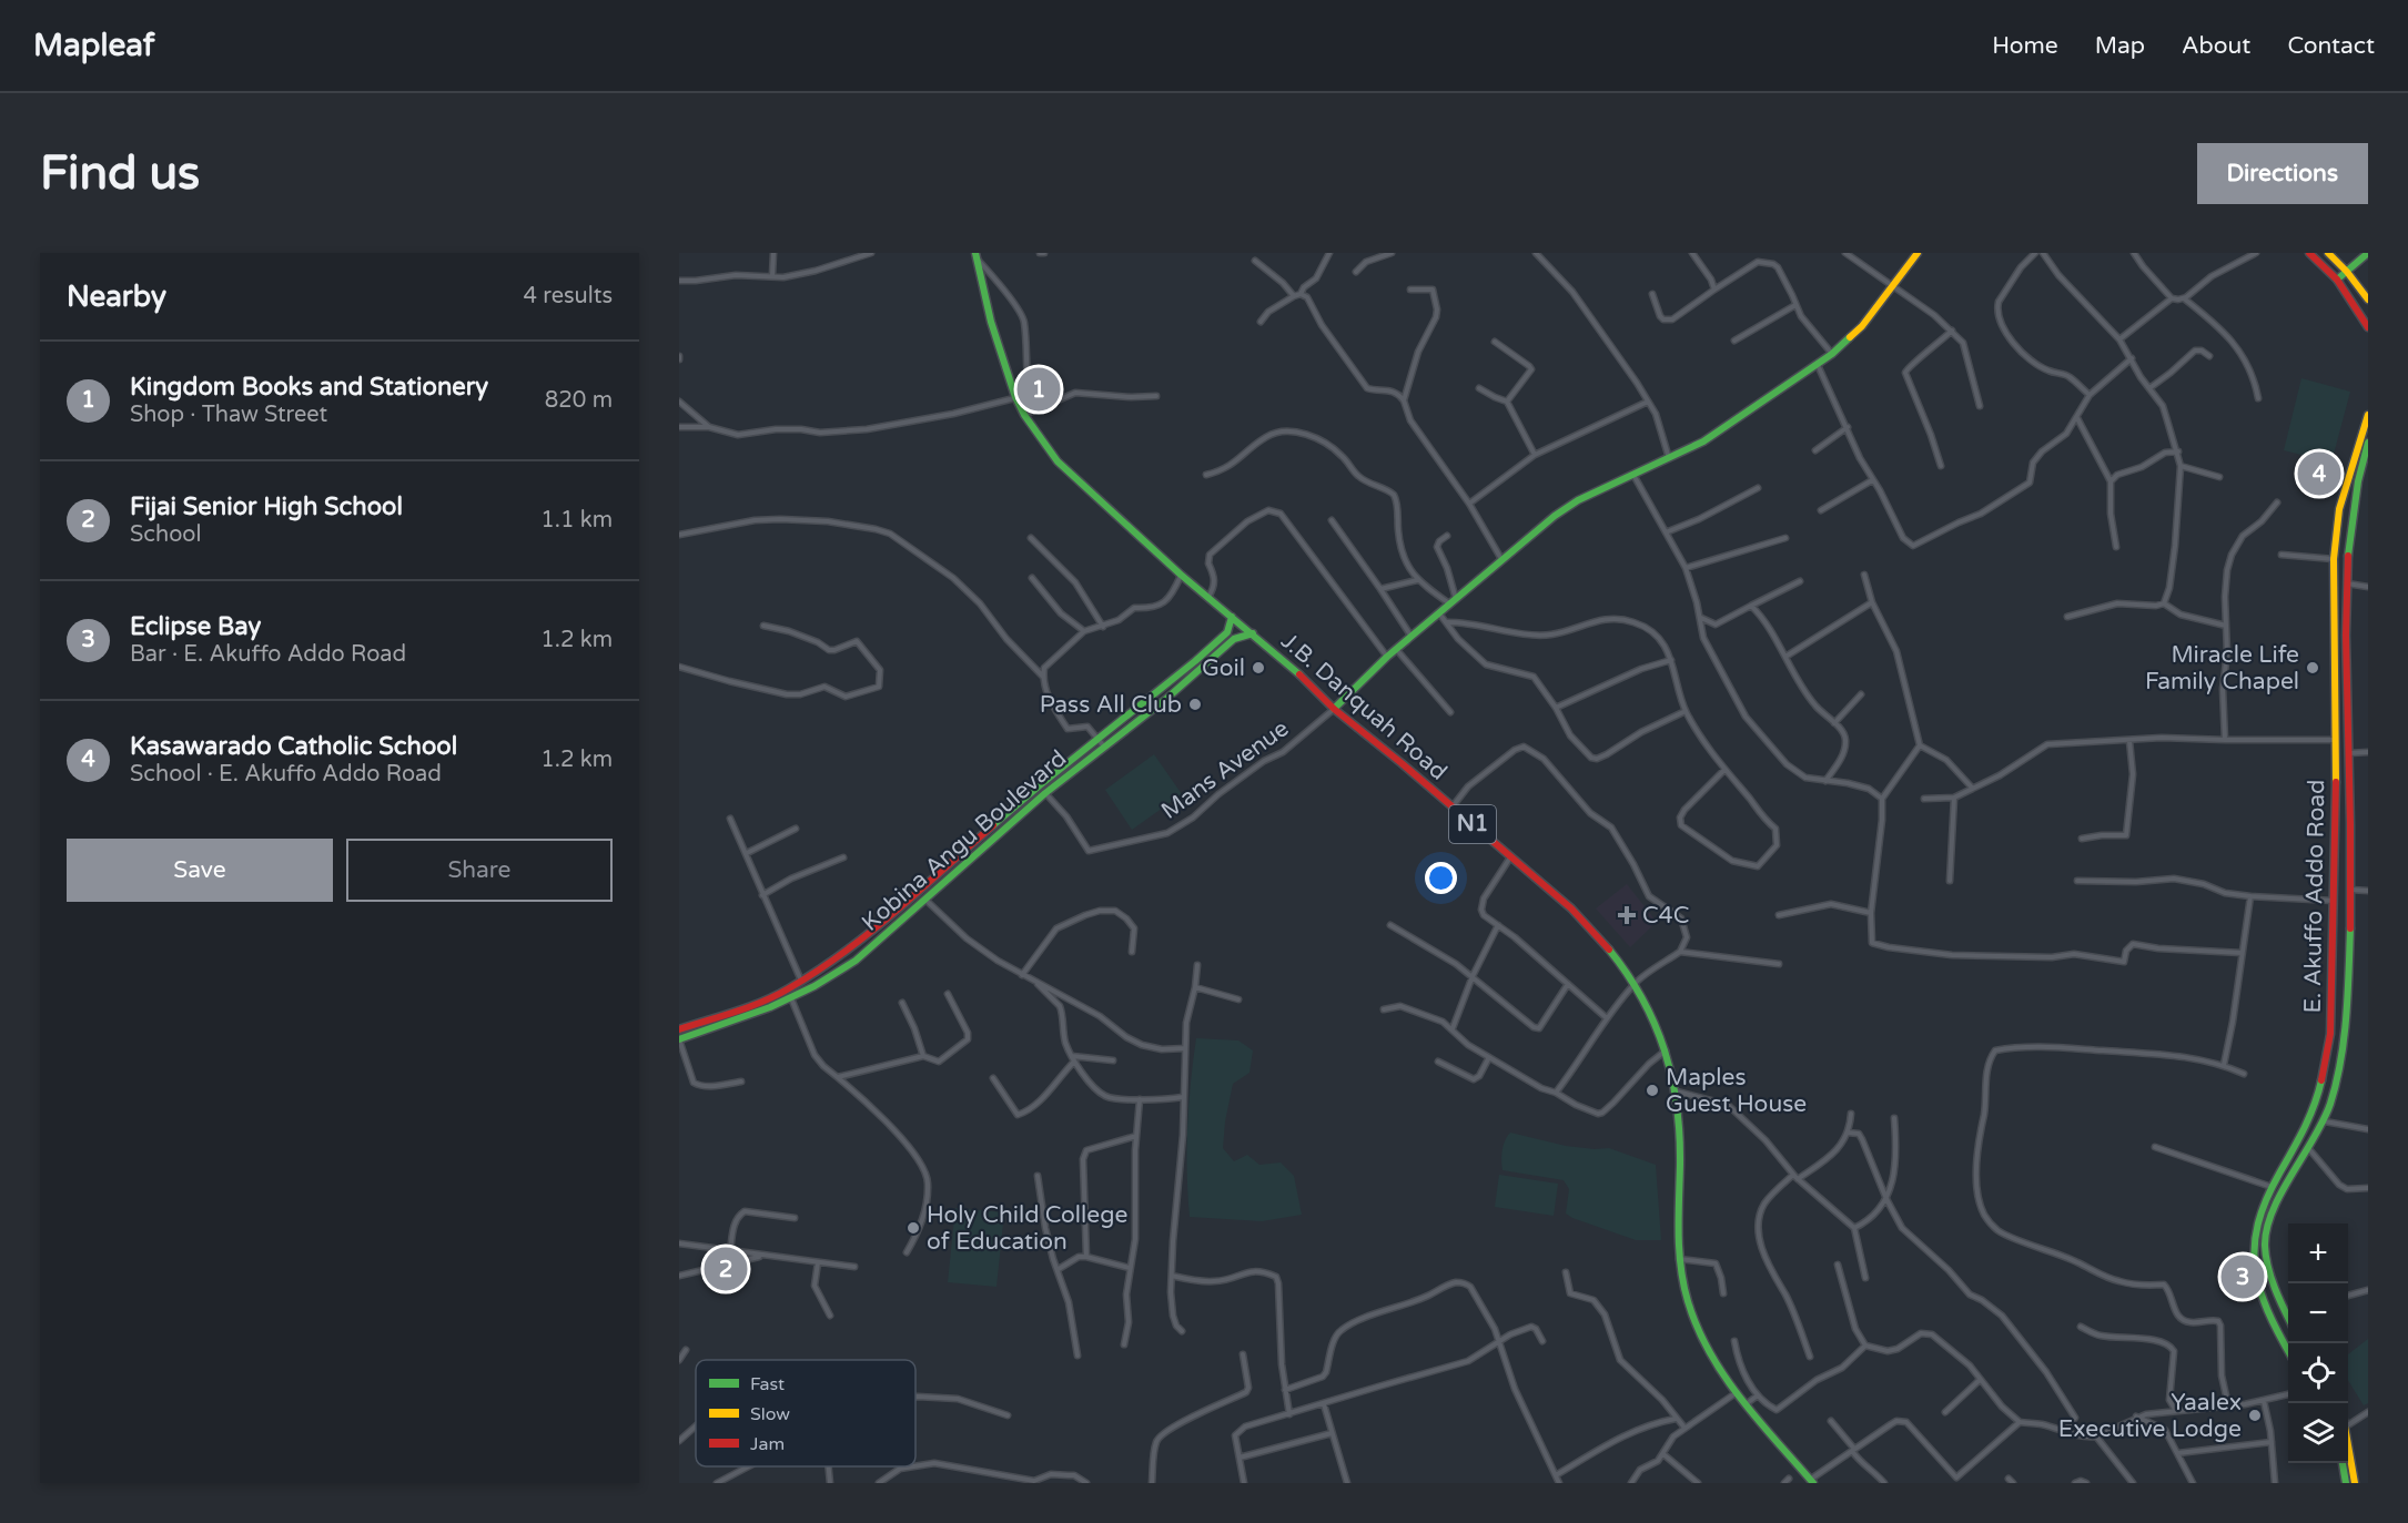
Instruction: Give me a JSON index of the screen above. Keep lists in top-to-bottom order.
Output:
{
  "streets": {
    "main road": [
      "J.B. Danquah Road",
      "N1",
      "Kobina Angu Boulevard",
      "E. Akuffo Addo Road"
    ],
    "street": ["Mans Avenue"]
  },
  "crossings": [
    ["J.B. Danquah Road", "Mans Avenue"],
    ["J.B. Danquah Road", "Kobina Angu Boulevard"],
    ["Mans Avenue", "Kobina Angu Boulevard"]
  ],
  "places": {
    "other": [
      "Goil",
      "Miracle Life Family Chapel",
      "Pass All Club",
      "Maples Guest House",
      "Holy Child College of Education",
      "Yaalex Executive Lodge"
    ],
    "health": ["C4C"]
  },
  "legend": ["Fast", "Slow", "Jam"],
  "page": {
    "header": "Mapleaf",
    "nav": [
      "Home",
      "Map",
      "About",
      "Contact"
    ],
    "buttons": [
      "Directions",
      ["Save", "Share"]
    ],
    "title": "Find us",
    "heading": ["Nearby", "4 results"],
    "list": [
      {
        "mark": "1",
        "name": "Kingdom Books and Stationery",
        "note": "Shop · Thaw Street",
        "value": "820 m"
      },
      {
        "mark": "2",
        "name": "Fijai Senior High School",
        "note": "School",
        "value": "1.1 km"
      },
      {
        "mark": "3",
        "name": "Eclipse Bay",
        "note": "Bar · E. Akuffo Addo Road",
        "value": "1.2 km"
      },
      {
        "mark": "4",
        "name": "Kasawarado Catholic School",
        "note": "School · E. Akuffo Addo Road",
        "value": "1.2 km"
      }
    ],
    "pins": [
      "1",
      "4",
      "2",
      "3"
    ],
    "map_buttons": ["+", "−"]
  }
}
